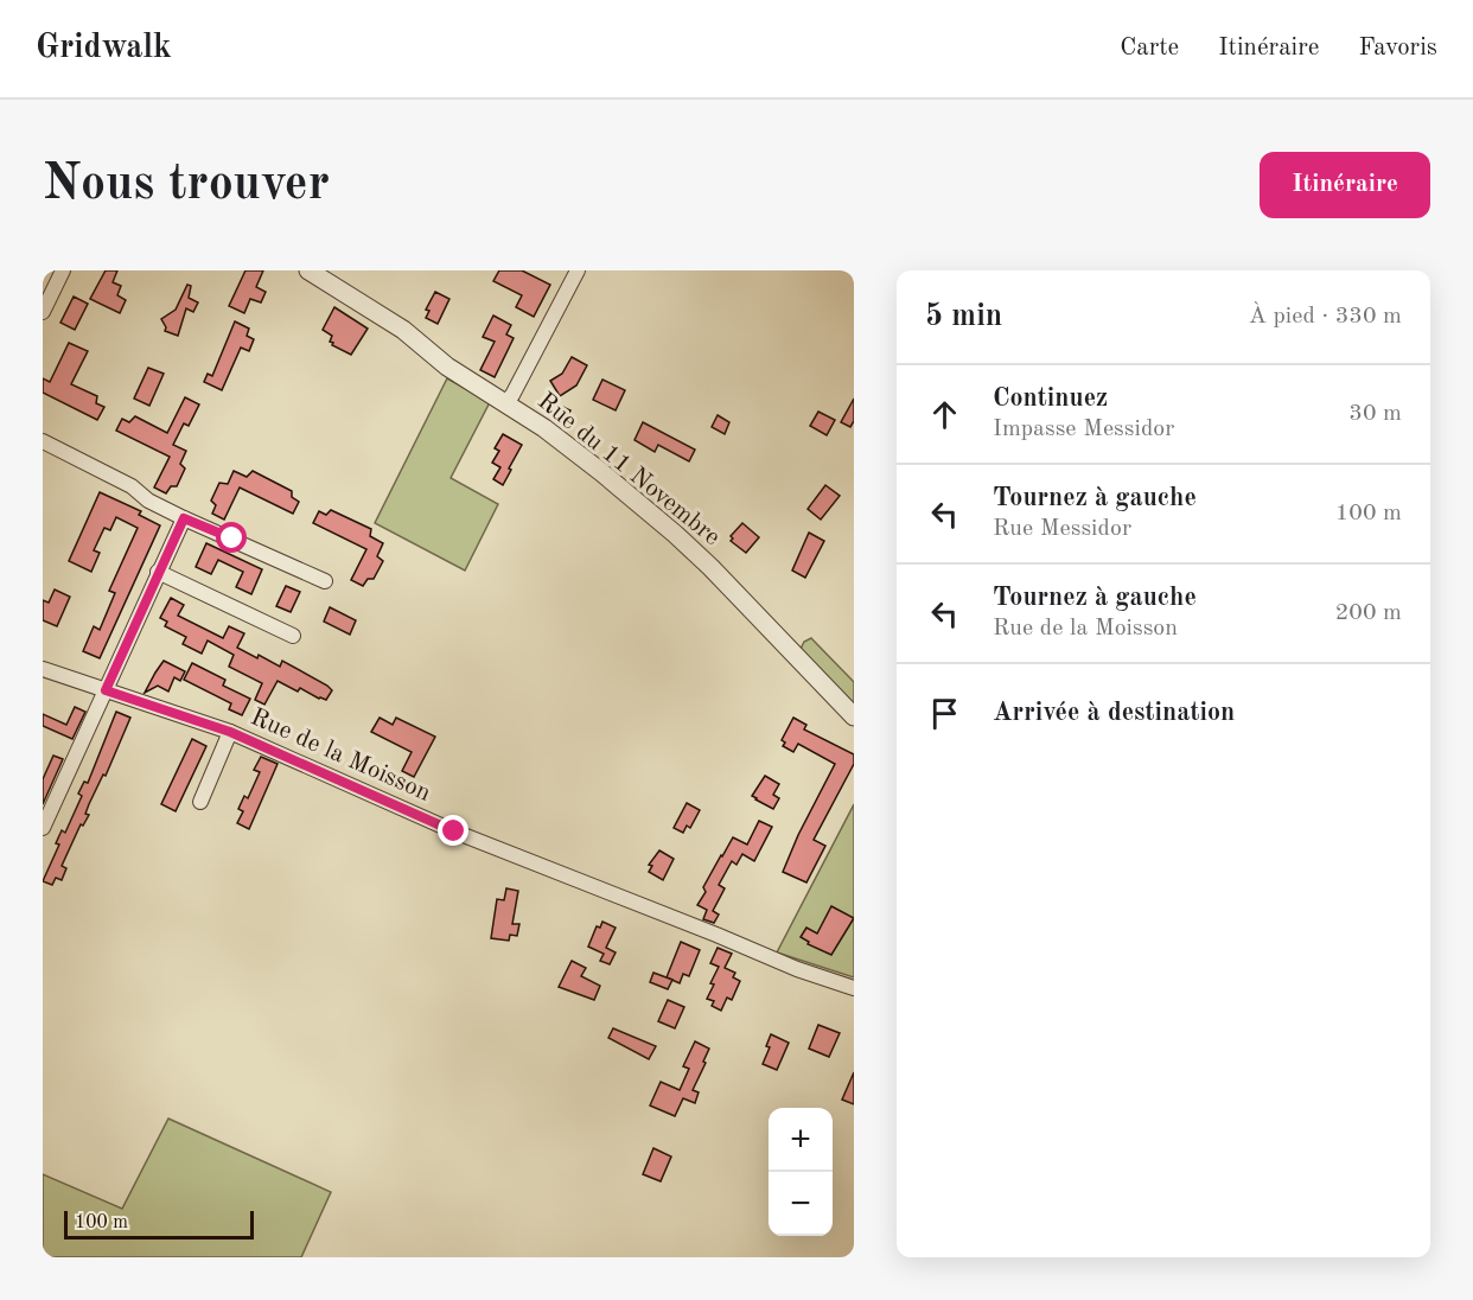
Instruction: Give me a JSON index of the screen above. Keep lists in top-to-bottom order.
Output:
{
  "streets": {
    "street": ["Rue du 11 Novembre", "Rue de la Moisson"]
  },
  "scale_bar": "100 m",
  "page": {
    "header": "Gridwalk",
    "nav": ["Carte", "Itinéraire", "Favoris"],
    "buttons": "Itinéraire",
    "title": "Nous trouver",
    "heading": ["5 min", "À pied · 330 m"],
    "list": [
      ["Continuez", "Impasse Messidor", "30 m"],
      ["Tournez à gauche", "Rue Messidor", "100 m"],
      ["Tournez à gauche", "Rue de la Moisson", "200 m"],
      "Arrivée à destination"
    ],
    "map_buttons": ["+", "−"],
    "scale": "100 m"
  }
}
